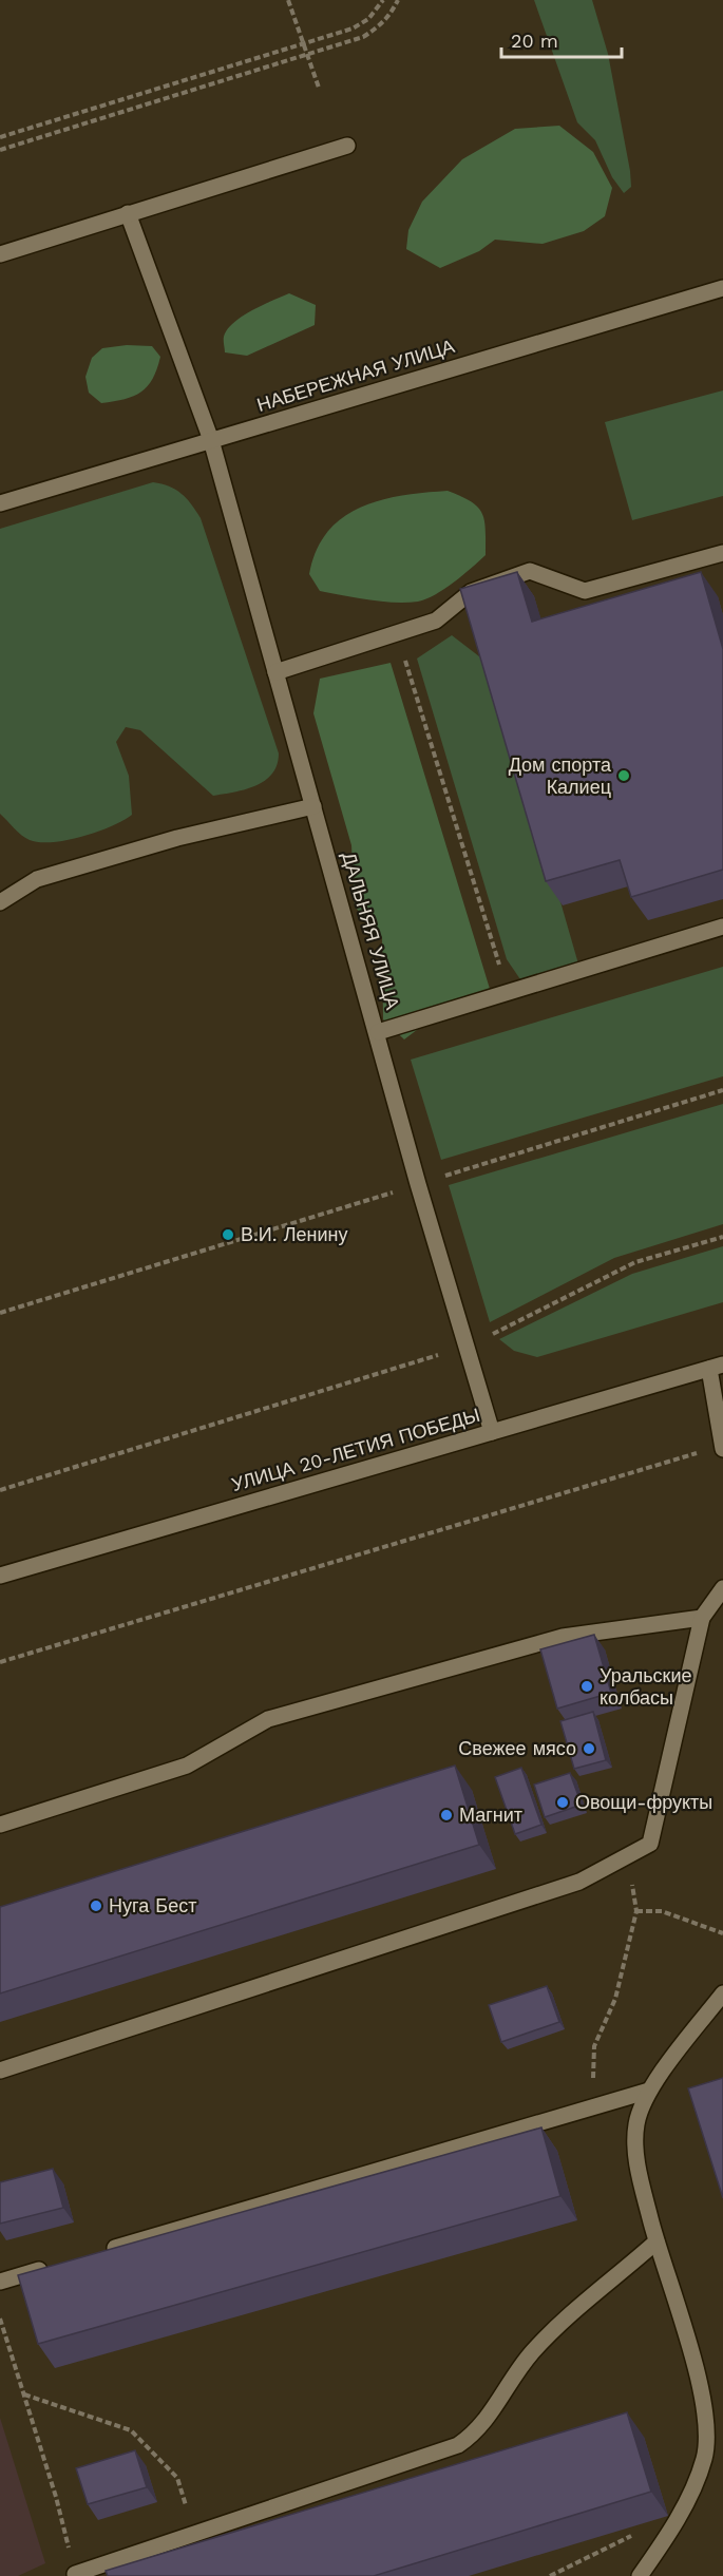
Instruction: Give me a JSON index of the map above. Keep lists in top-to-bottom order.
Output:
{
  "streets": {
    "street": ["НАБЕРЕЖНАЯ УЛИЦА", "ДАЛЬНЯЯ УЛИЦА", "УЛИЦА 20-ЛЕТИЯ ПОБЕДЫ"]
  },
  "crossings": [
    ["НАБЕРЕЖНАЯ УЛИЦА", "ДАЛЬНЯЯ УЛИЦА"],
    ["ДАЛЬНЯЯ УЛИЦА", "УЛИЦА 20-ЛЕТИЯ ПОБЕДЫ"]
  ],
  "places": [
    "Дом спорта Калиец",
    "В.И. Ленину",
    "Уральские колбасы",
    "Свежее мясо",
    "Овощи-фрукты",
    "Магнит",
    "Нуга Бест"
  ],
  "scale_bar": "20 m"
}
